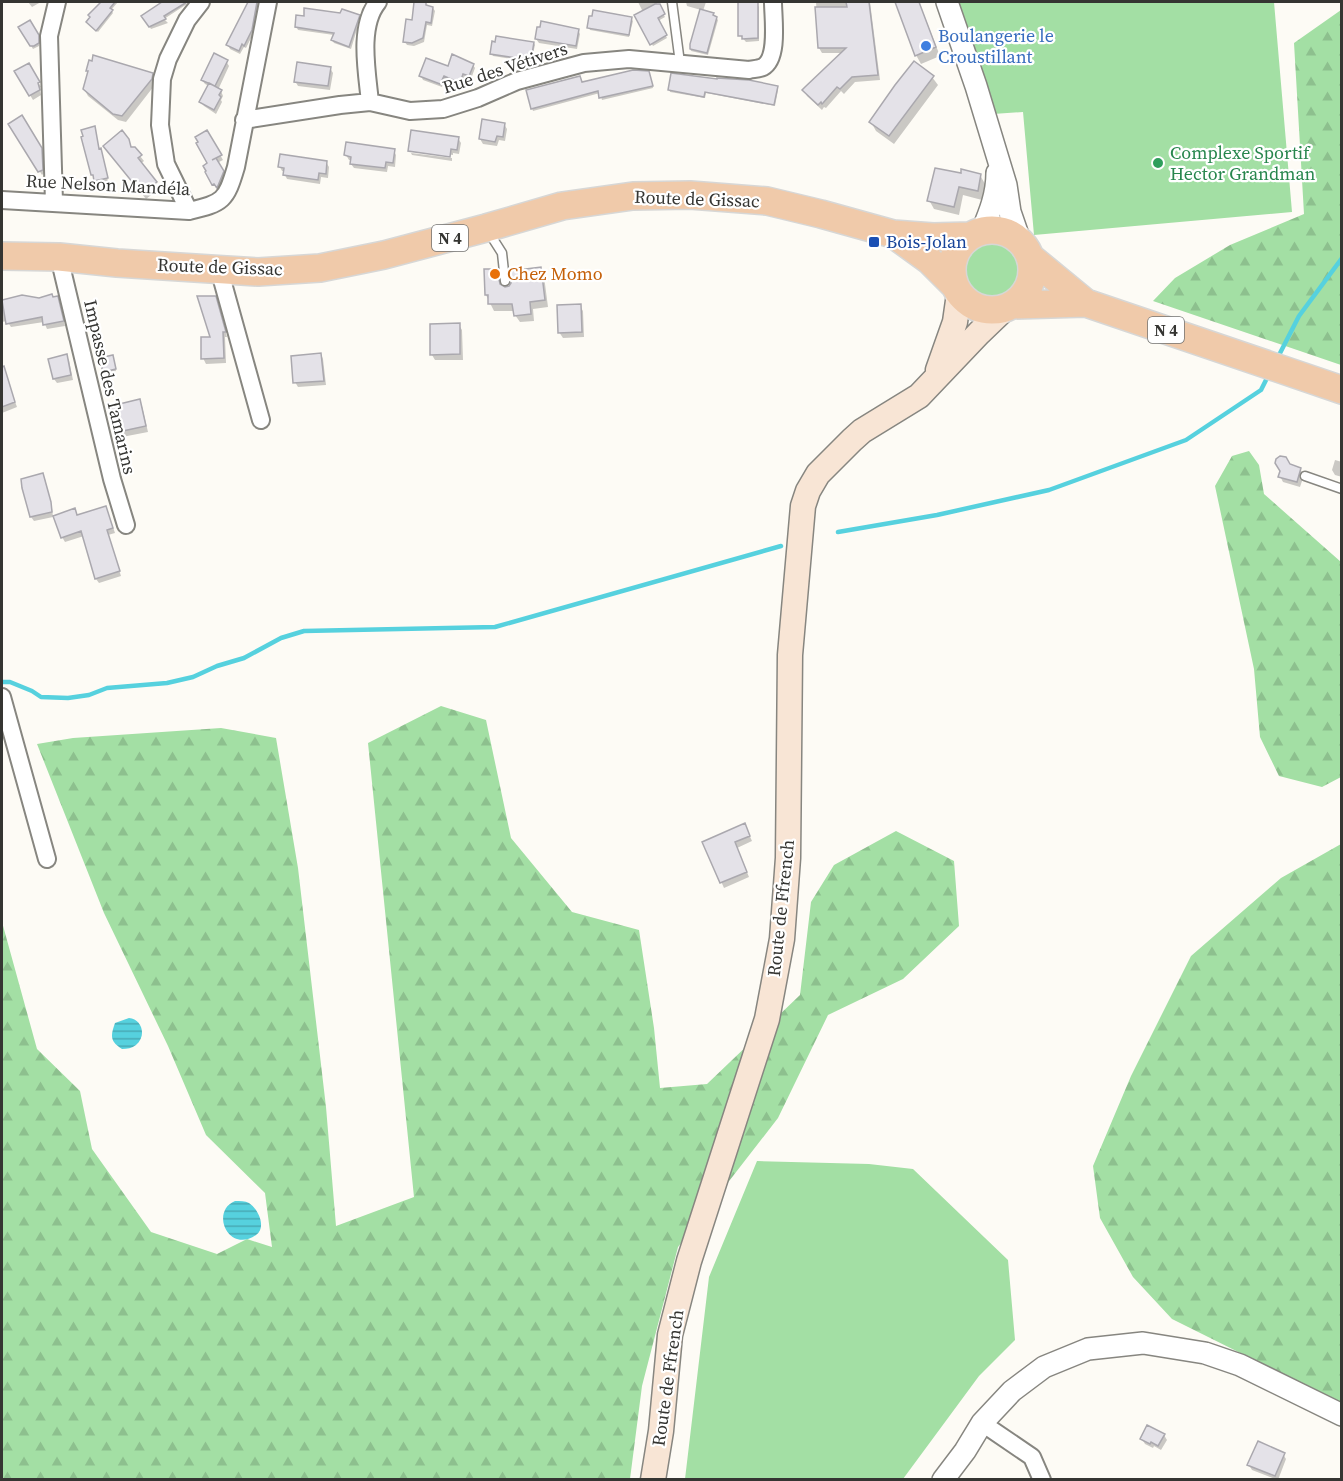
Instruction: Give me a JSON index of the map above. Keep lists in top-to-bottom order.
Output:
{
  "streets": {
    "main road": ["Route de Gissac", "N 4", "Route de Ffrench"],
    "street": ["Rue des Vétivers", "Rue Nelson Mandéla", "Impasse des Tamarins"]
  },
  "crossings": [
    ["Rue des Vétivers", "Rue Nelson Mandéla"],
    ["Route de Gissac", "N 4"],
    ["Route de Gissac", "Impasse des Tamarins"],
    ["Route de Gissac", "Route de Ffrench"],
    ["N 4", "Route de Ffrench"]
  ],
  "places": {
    "other": ["Boulangerie le Croustillant", "Complexe Sportif Hector Grandman", "Chez Momo"],
    "transit": ["Bois-Jolan"]
  }
}
